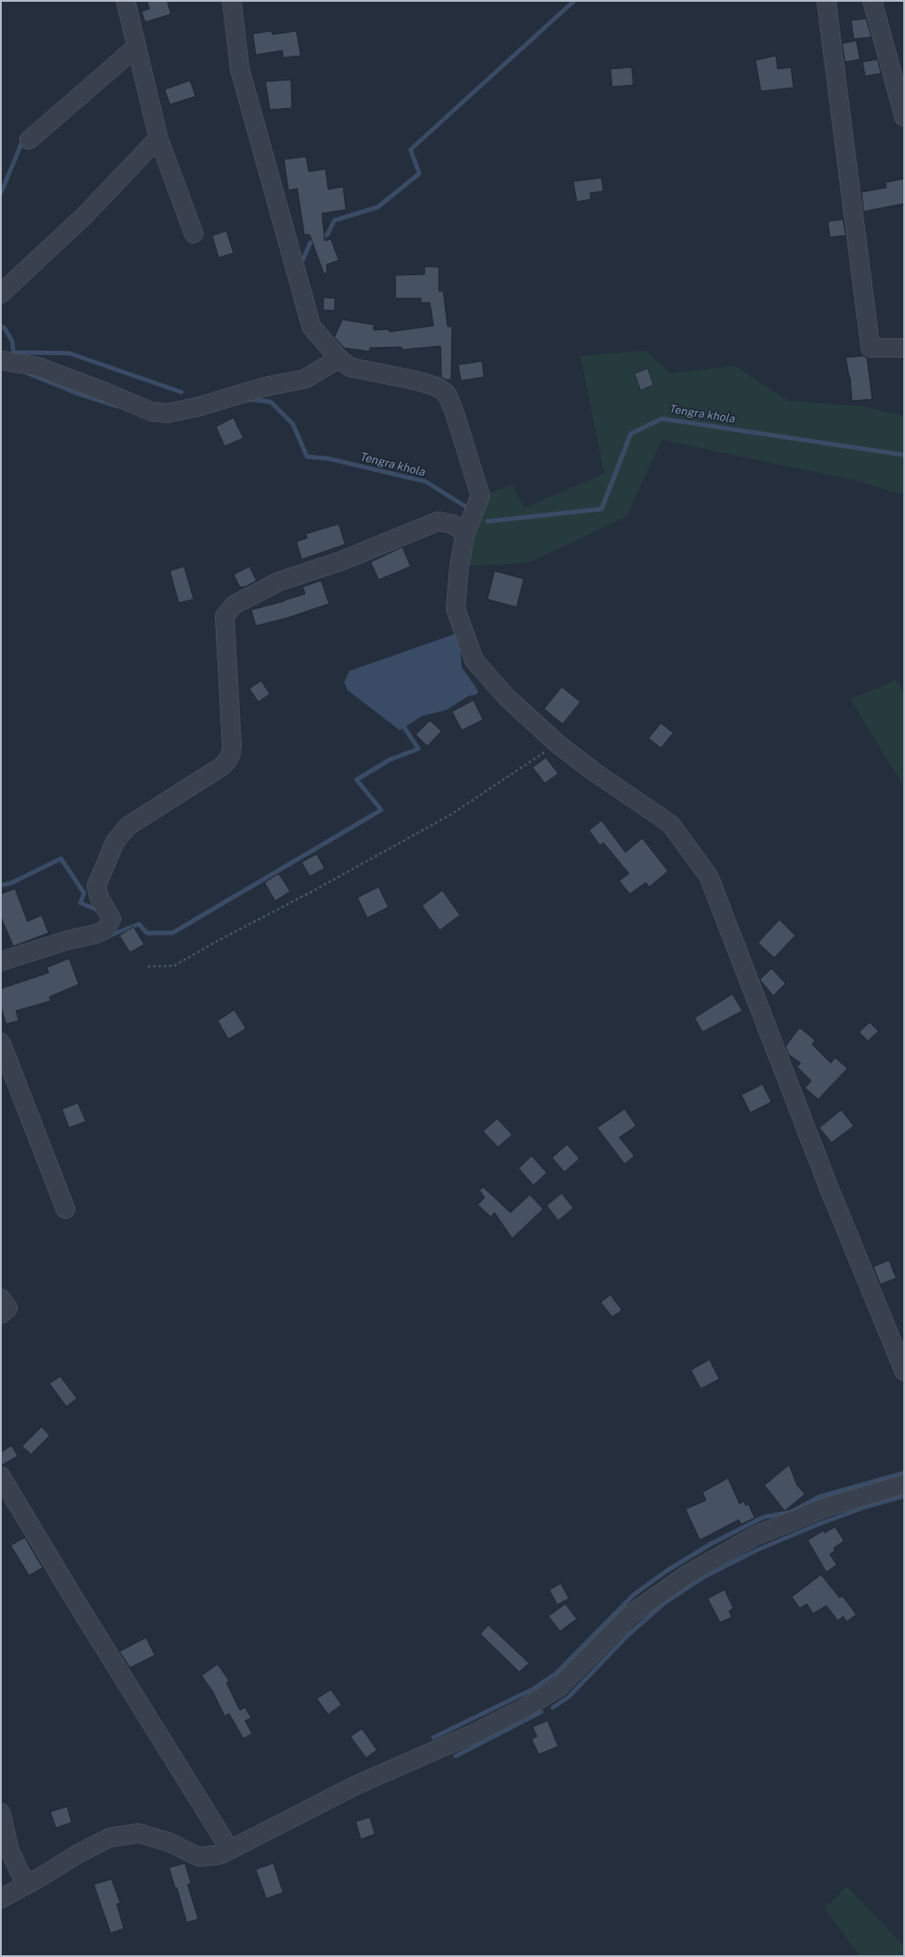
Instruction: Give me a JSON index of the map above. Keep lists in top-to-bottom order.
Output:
{
  "water": ["Tengra khola"]
}
